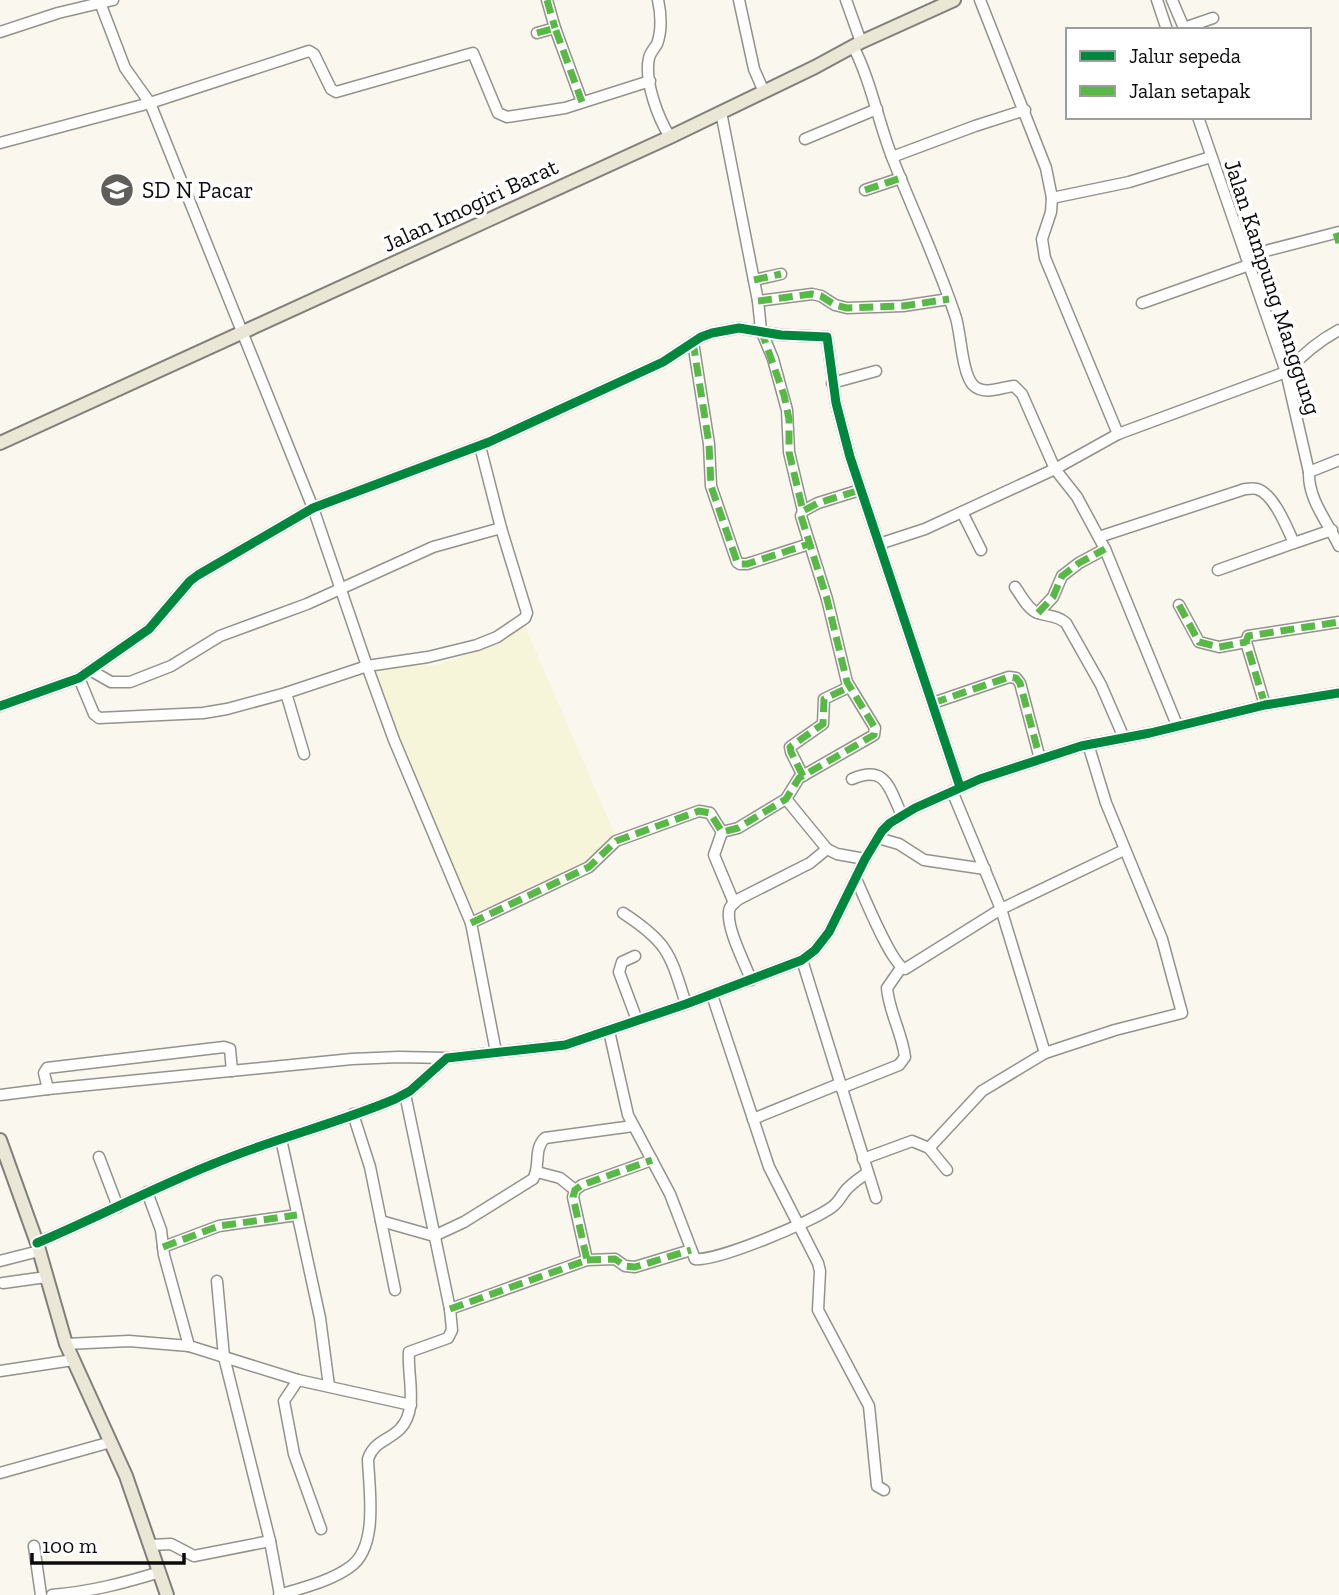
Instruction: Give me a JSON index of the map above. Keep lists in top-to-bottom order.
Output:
{
  "streets": {
    "main road": ["Jalan Imogiri Barat"],
    "street": ["Jalan Kampung Manggung"]
  },
  "places": {
    "school or university": ["SD N Pacar"]
  },
  "legend": ["Jalur sepeda", "Jalan setapak"],
  "scale_bar": "100 m"
}
